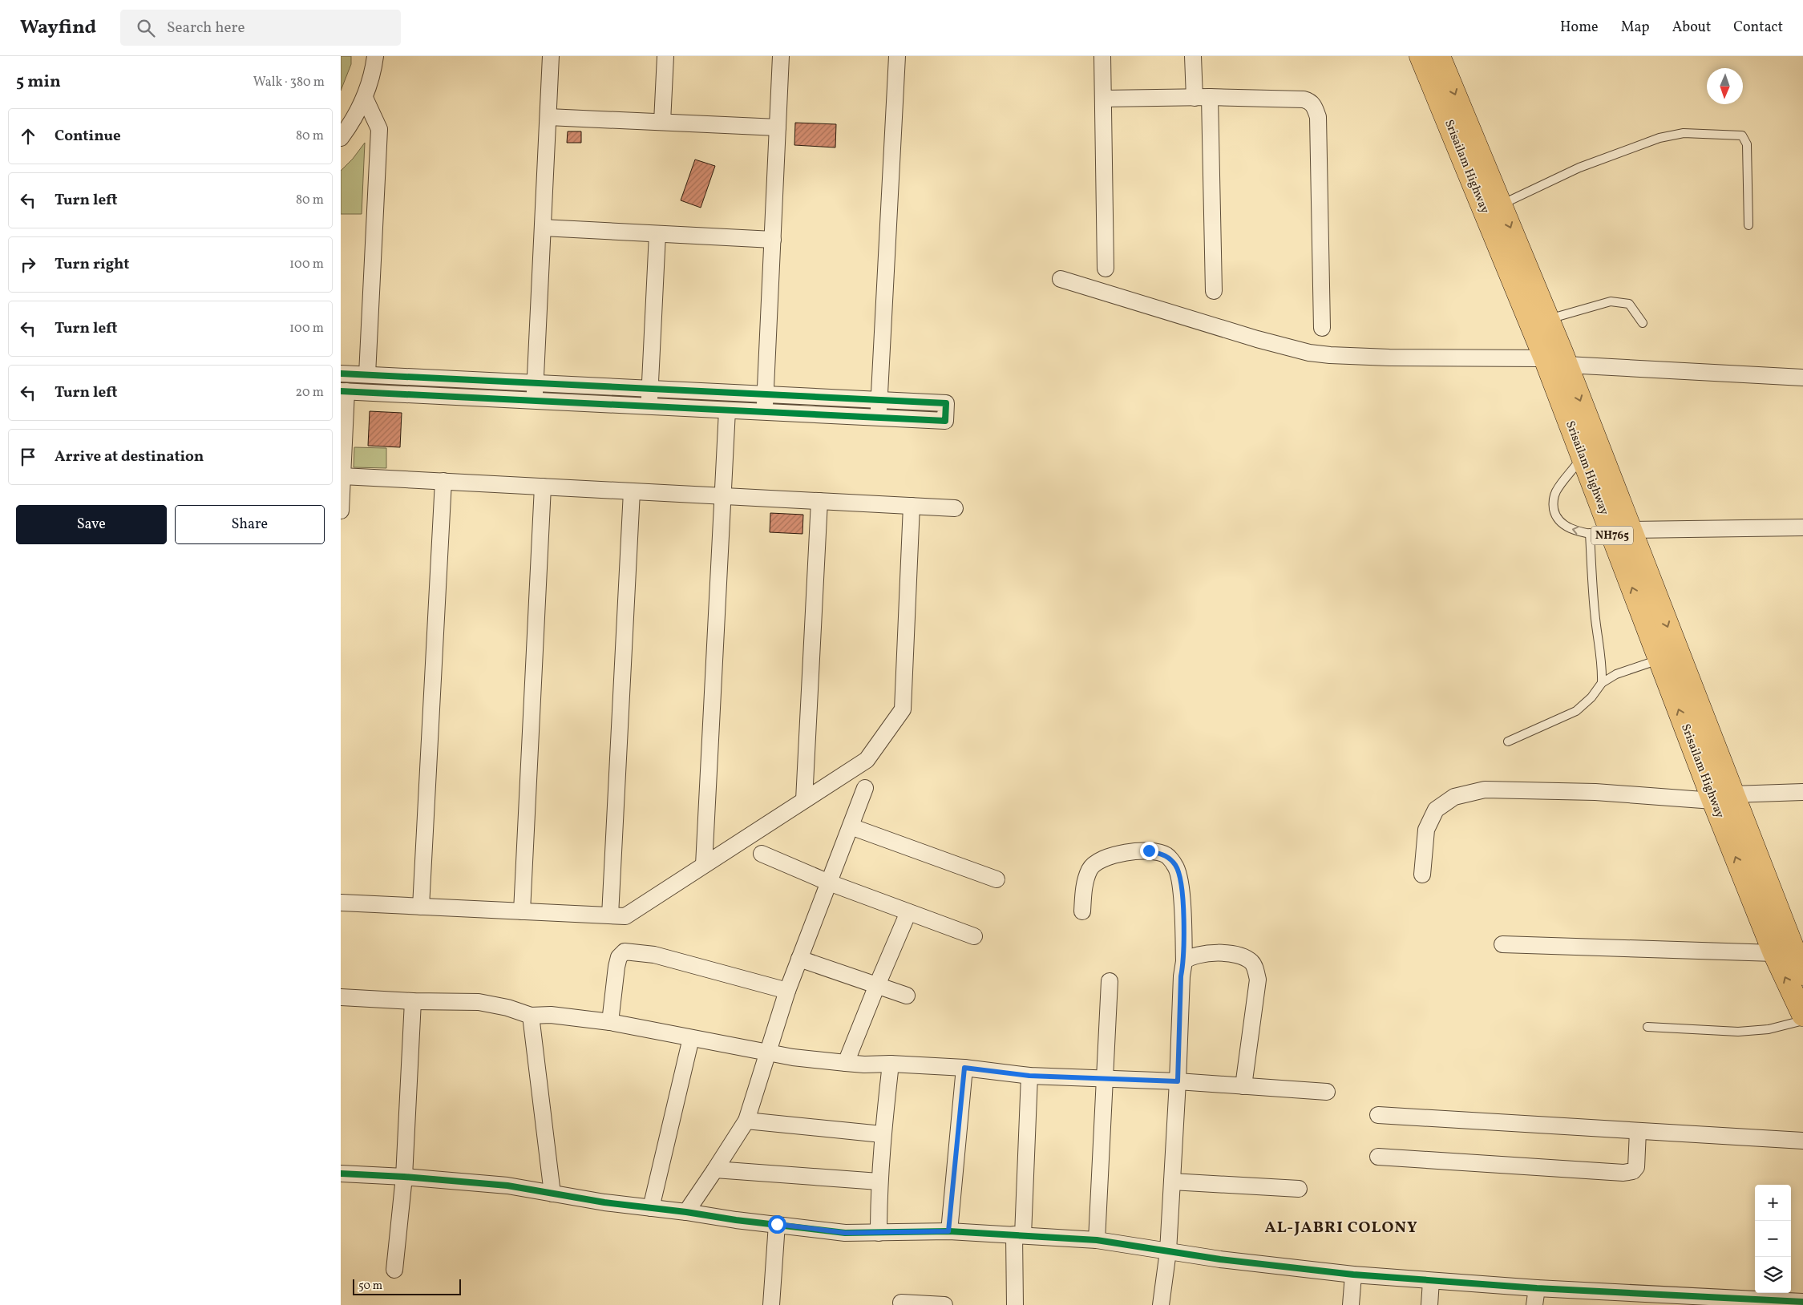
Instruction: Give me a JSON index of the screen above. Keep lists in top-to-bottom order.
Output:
{
  "streets": {
    "highway": ["Srisailam Highway", "NH765"]
  },
  "districts": ["AL-JABRI COLONY"],
  "scale_bar": "50 m",
  "north": "bottom",
  "page": {
    "header": "Wayfind",
    "search": "Search here",
    "nav": [
      "Home",
      "Map",
      "About",
      "Contact"
    ],
    "heading": ["5 min", "Walk · 380 m"],
    "list": [
      ["Continue", "80 m"],
      ["Turn left", "80 m"],
      ["Turn right", "100 m"],
      ["Turn left", "100 m"],
      ["Turn left", "20 m"],
      "Arrive at destination"
    ],
    "buttons": ["Save", "Share"],
    "map_buttons": ["+", "−"],
    "scale": "50 m"
  }
}
